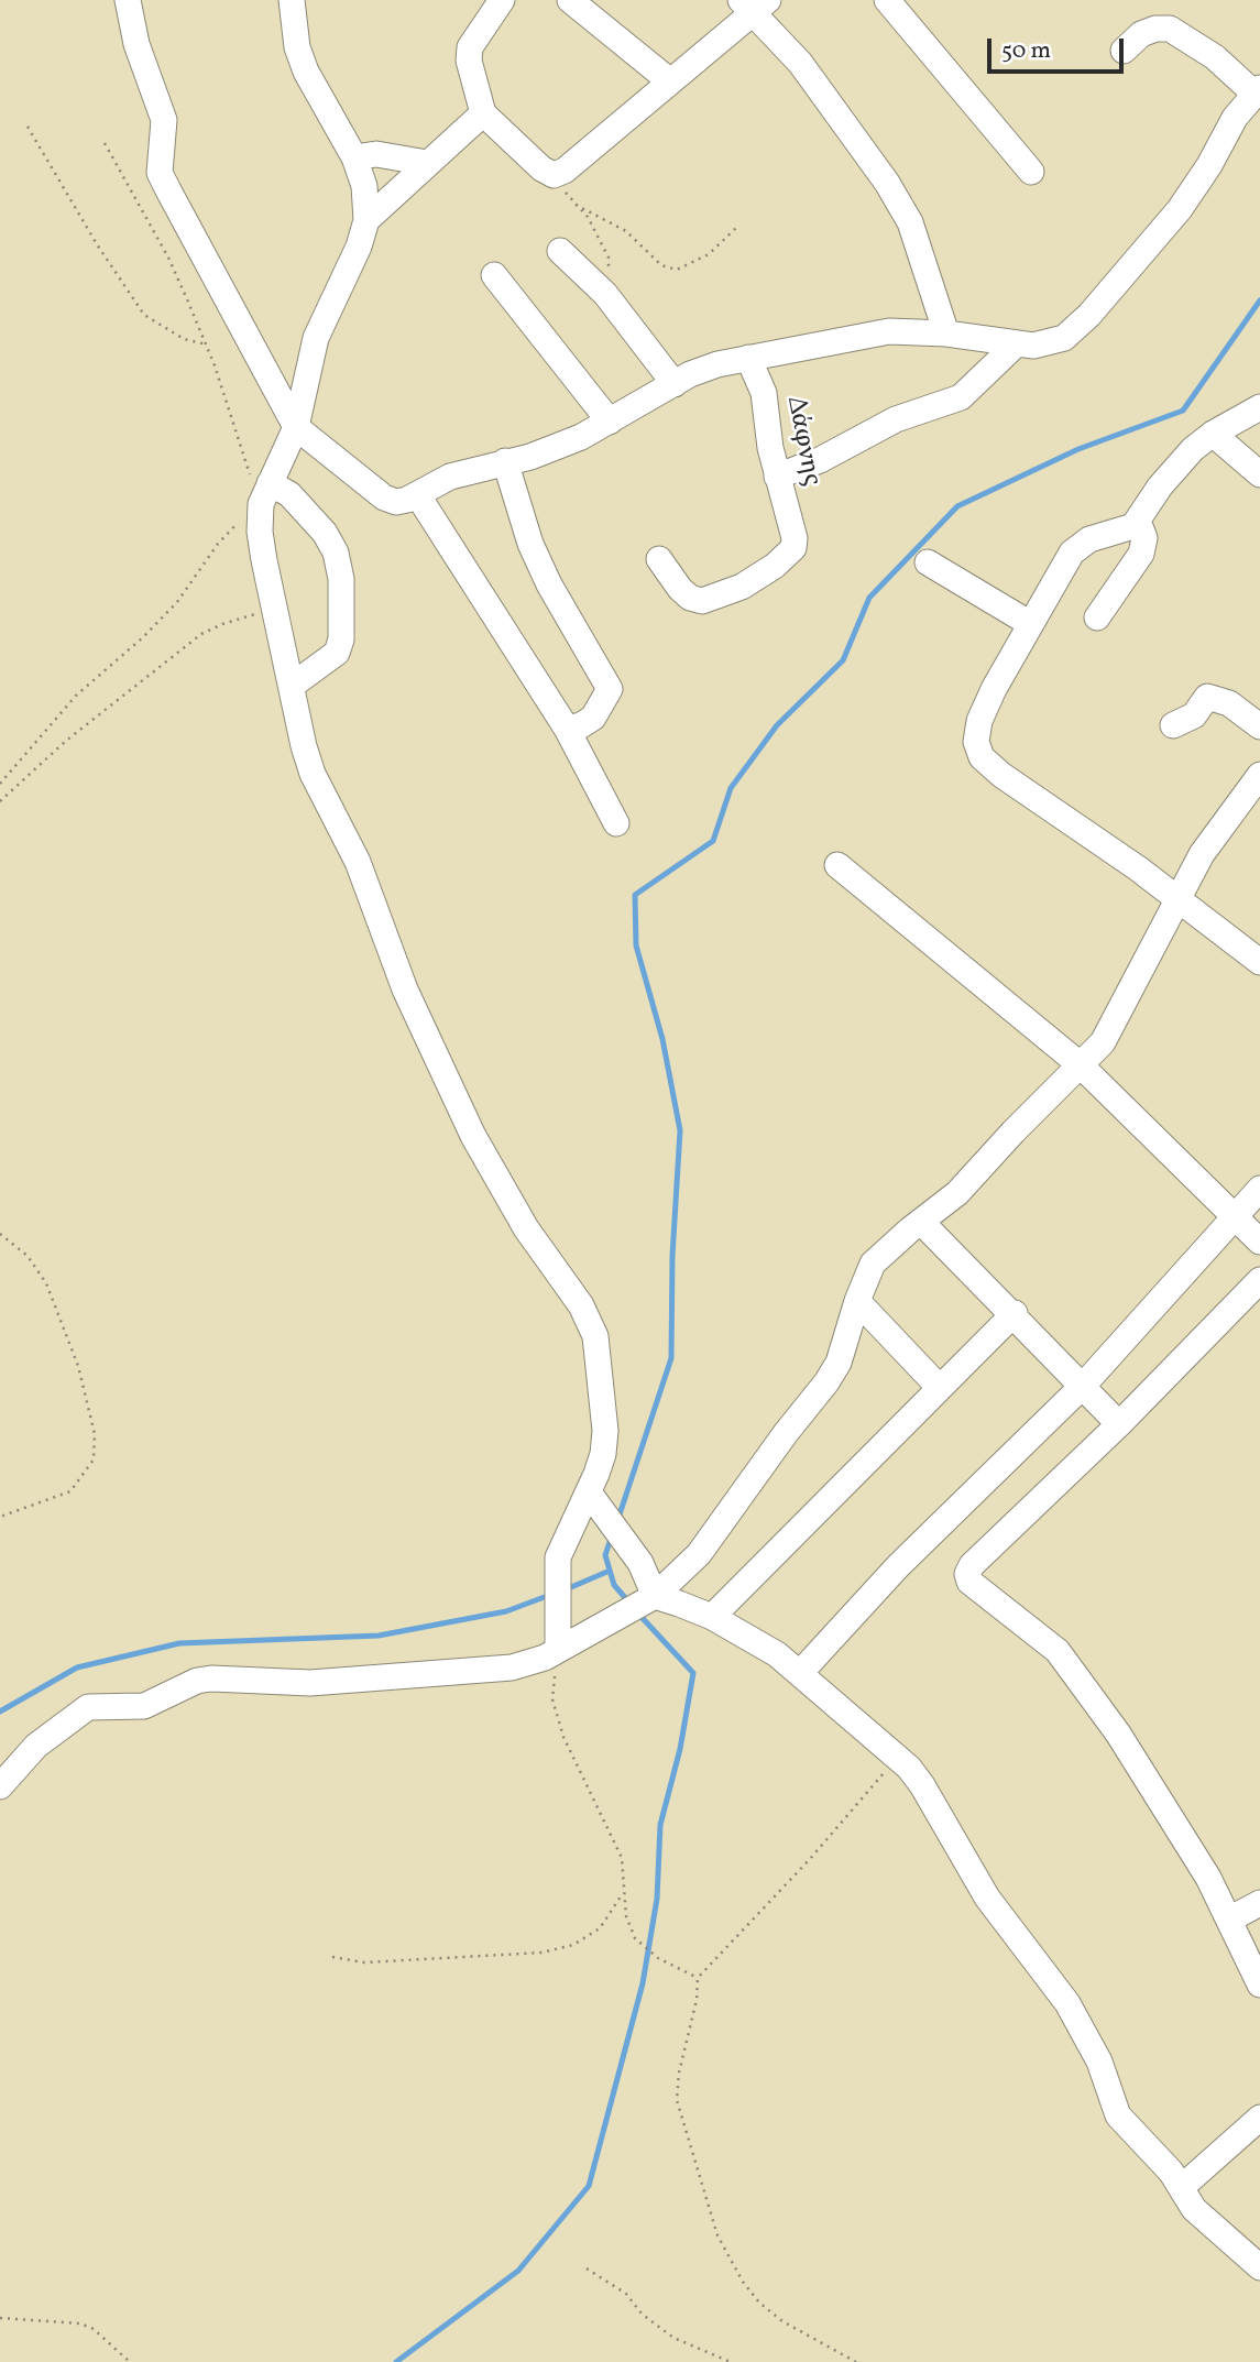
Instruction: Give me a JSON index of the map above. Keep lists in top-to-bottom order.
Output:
{
  "streets": {
    "street": ["Δάφνης"]
  },
  "scale_bar": "50 m"
}
